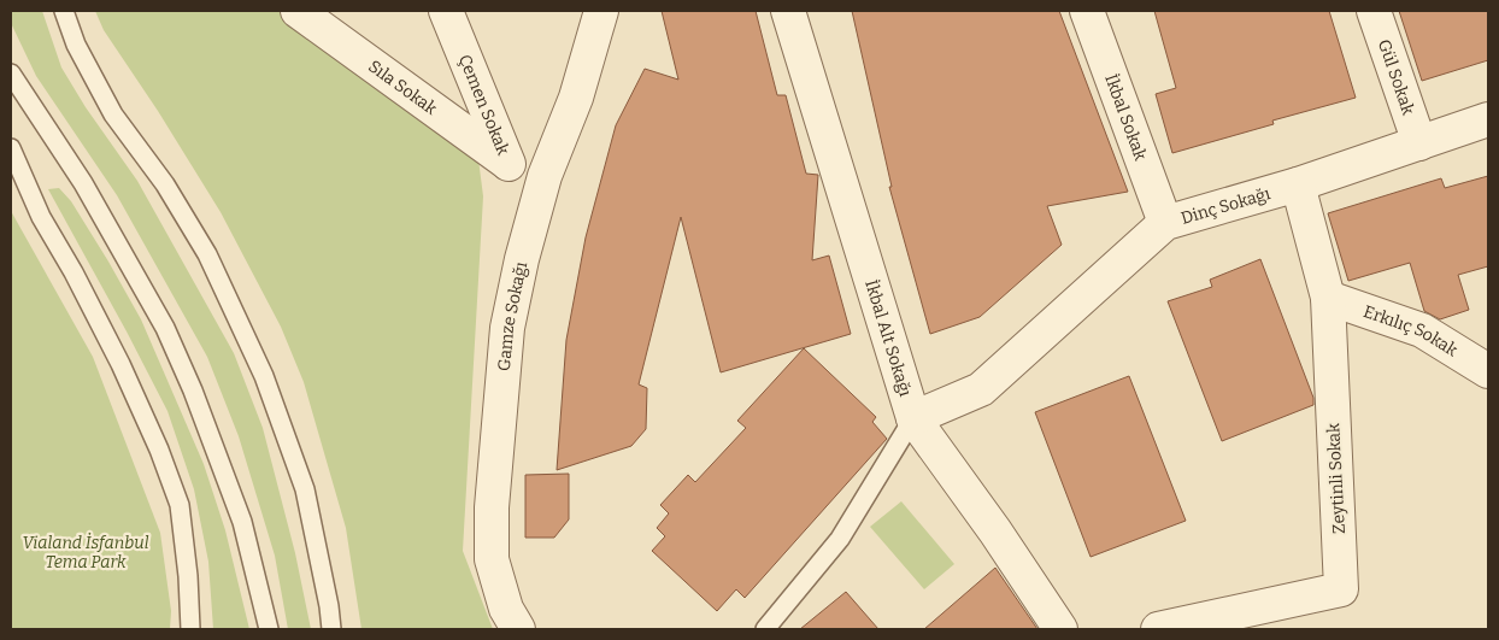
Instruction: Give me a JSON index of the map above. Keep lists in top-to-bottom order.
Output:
{
  "streets": {
    "street": [
      "Gül Sokak",
      "Sıla Sokak",
      "Çemen Sokak",
      "İkbal Sokak",
      "Dinç Sokağı",
      "Gamze Sokağı",
      "Erkılıç Sokak",
      "İkbal Alt Sokağı",
      "Zeytinli Sokak"
    ]
  },
  "crossings": [
    ["Gül Sokak", "Dinç Sokağı"],
    ["Sıla Sokak", "Çemen Sokak"],
    ["Çemen Sokak", "Gamze Sokağı"],
    ["İkbal Sokak", "Dinç Sokağı"],
    ["Dinç Sokağı", "İkbal Alt Sokağı"],
    ["Dinç Sokağı", "Zeytinli Sokak"],
    ["Erkılıç Sokak", "Zeytinli Sokak"]
  ],
  "parks": ["Vialand İsfanbul Tema Park"]
}
